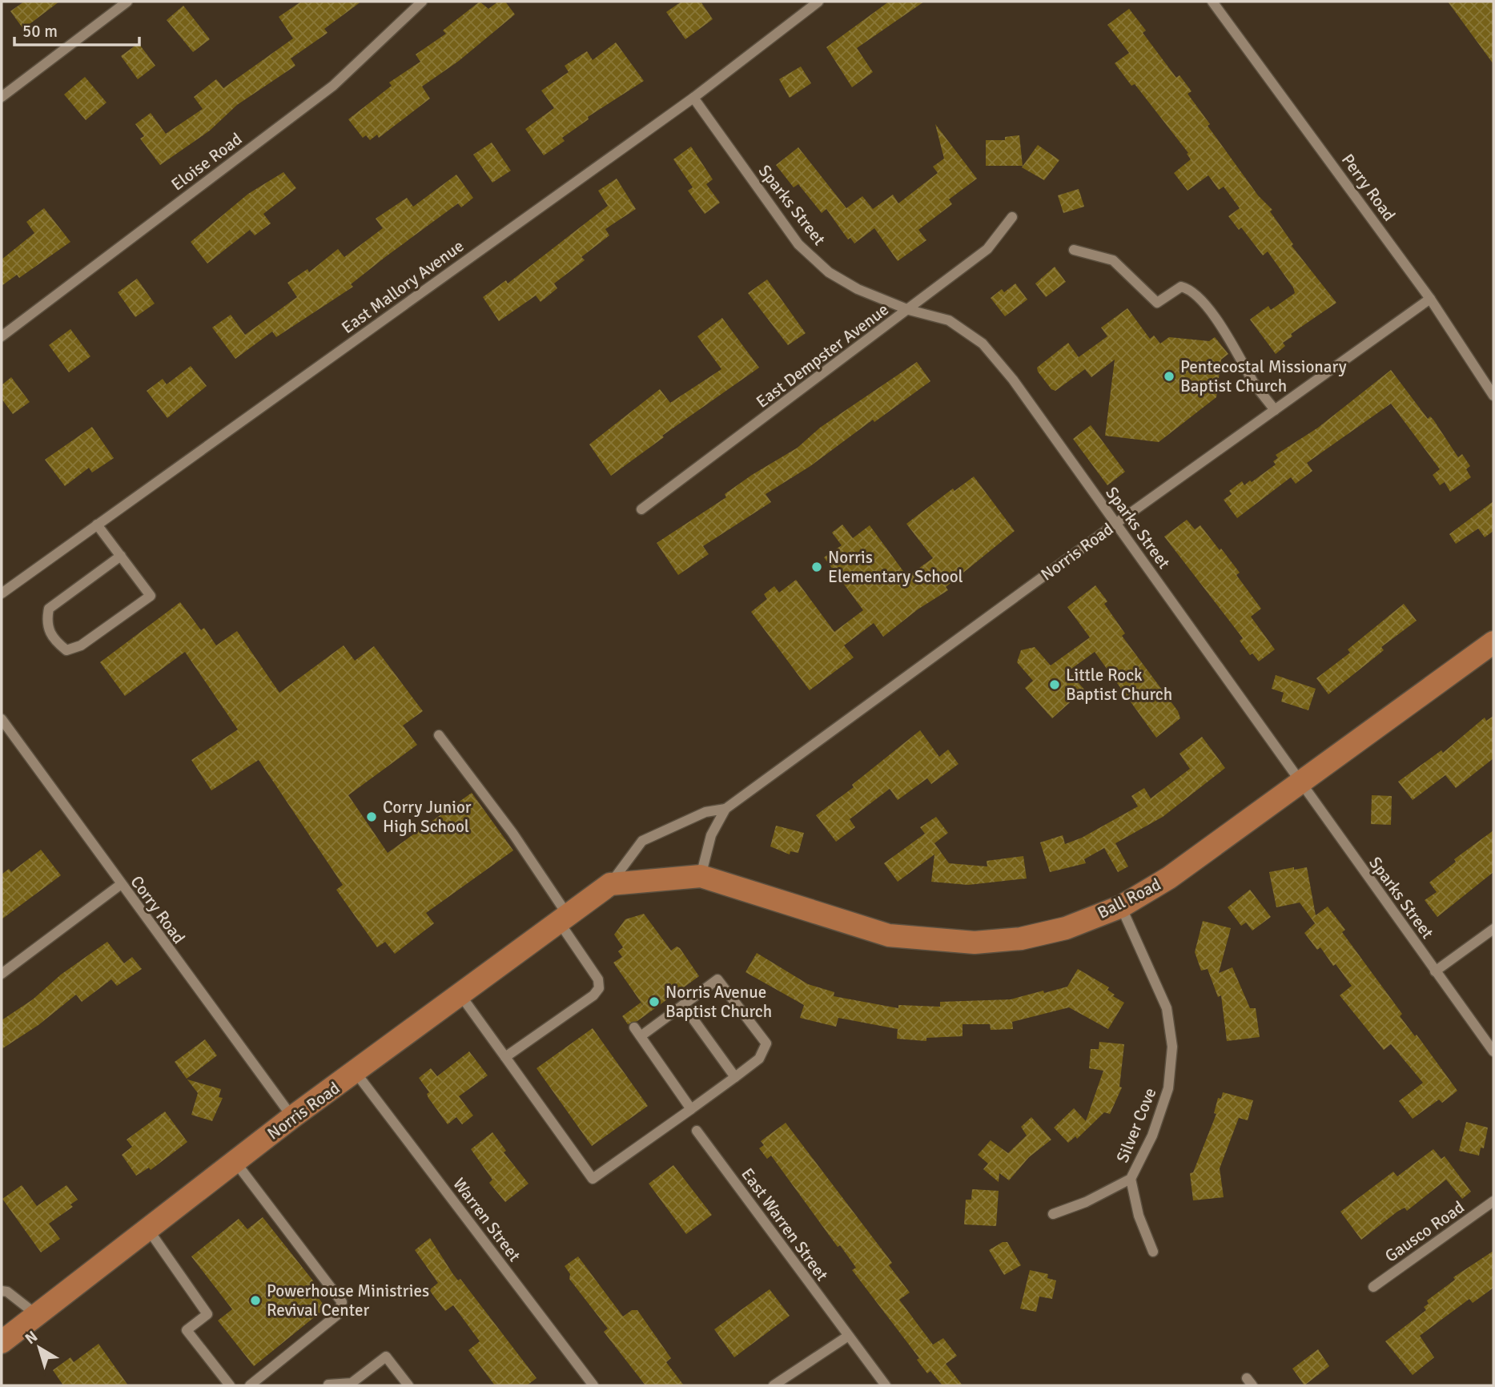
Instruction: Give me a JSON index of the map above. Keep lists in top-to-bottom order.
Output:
{
  "streets": {
    "main road": ["Norris Road", "Ball Road"],
    "street": [
      "Eloise Road",
      "Perry Road",
      "Sparks Street",
      "East Mallory Avenue",
      "East Dempster Avenue",
      "Corry Road",
      "Silver Cove",
      "Warren Street",
      "East Warren Street",
      "Gausco Road"
    ]
  },
  "crossings": [
    ["Perry Road", "Norris Road"],
    ["Sparks Street", "East Mallory Avenue"],
    ["Sparks Street", "East Dempster Avenue"],
    ["Sparks Street", "Norris Road"],
    ["Sparks Street", "Ball Road"],
    ["Norris Road", "Ball Road"],
    ["Norris Road", "Corry Road"],
    ["Norris Road", "Warren Street"],
    ["Ball Road", "Silver Cove"]
  ],
  "places": [
    "Pentecostal Missionary Baptist Church",
    "Norris Elementary School",
    "Little Rock Baptist Church",
    "Corry Junior High School",
    "Norris Avenue Baptist Church",
    "Powerhouse Ministries Revival Center"
  ],
  "scale_bar": "50 m",
  "north": "top left"
}
